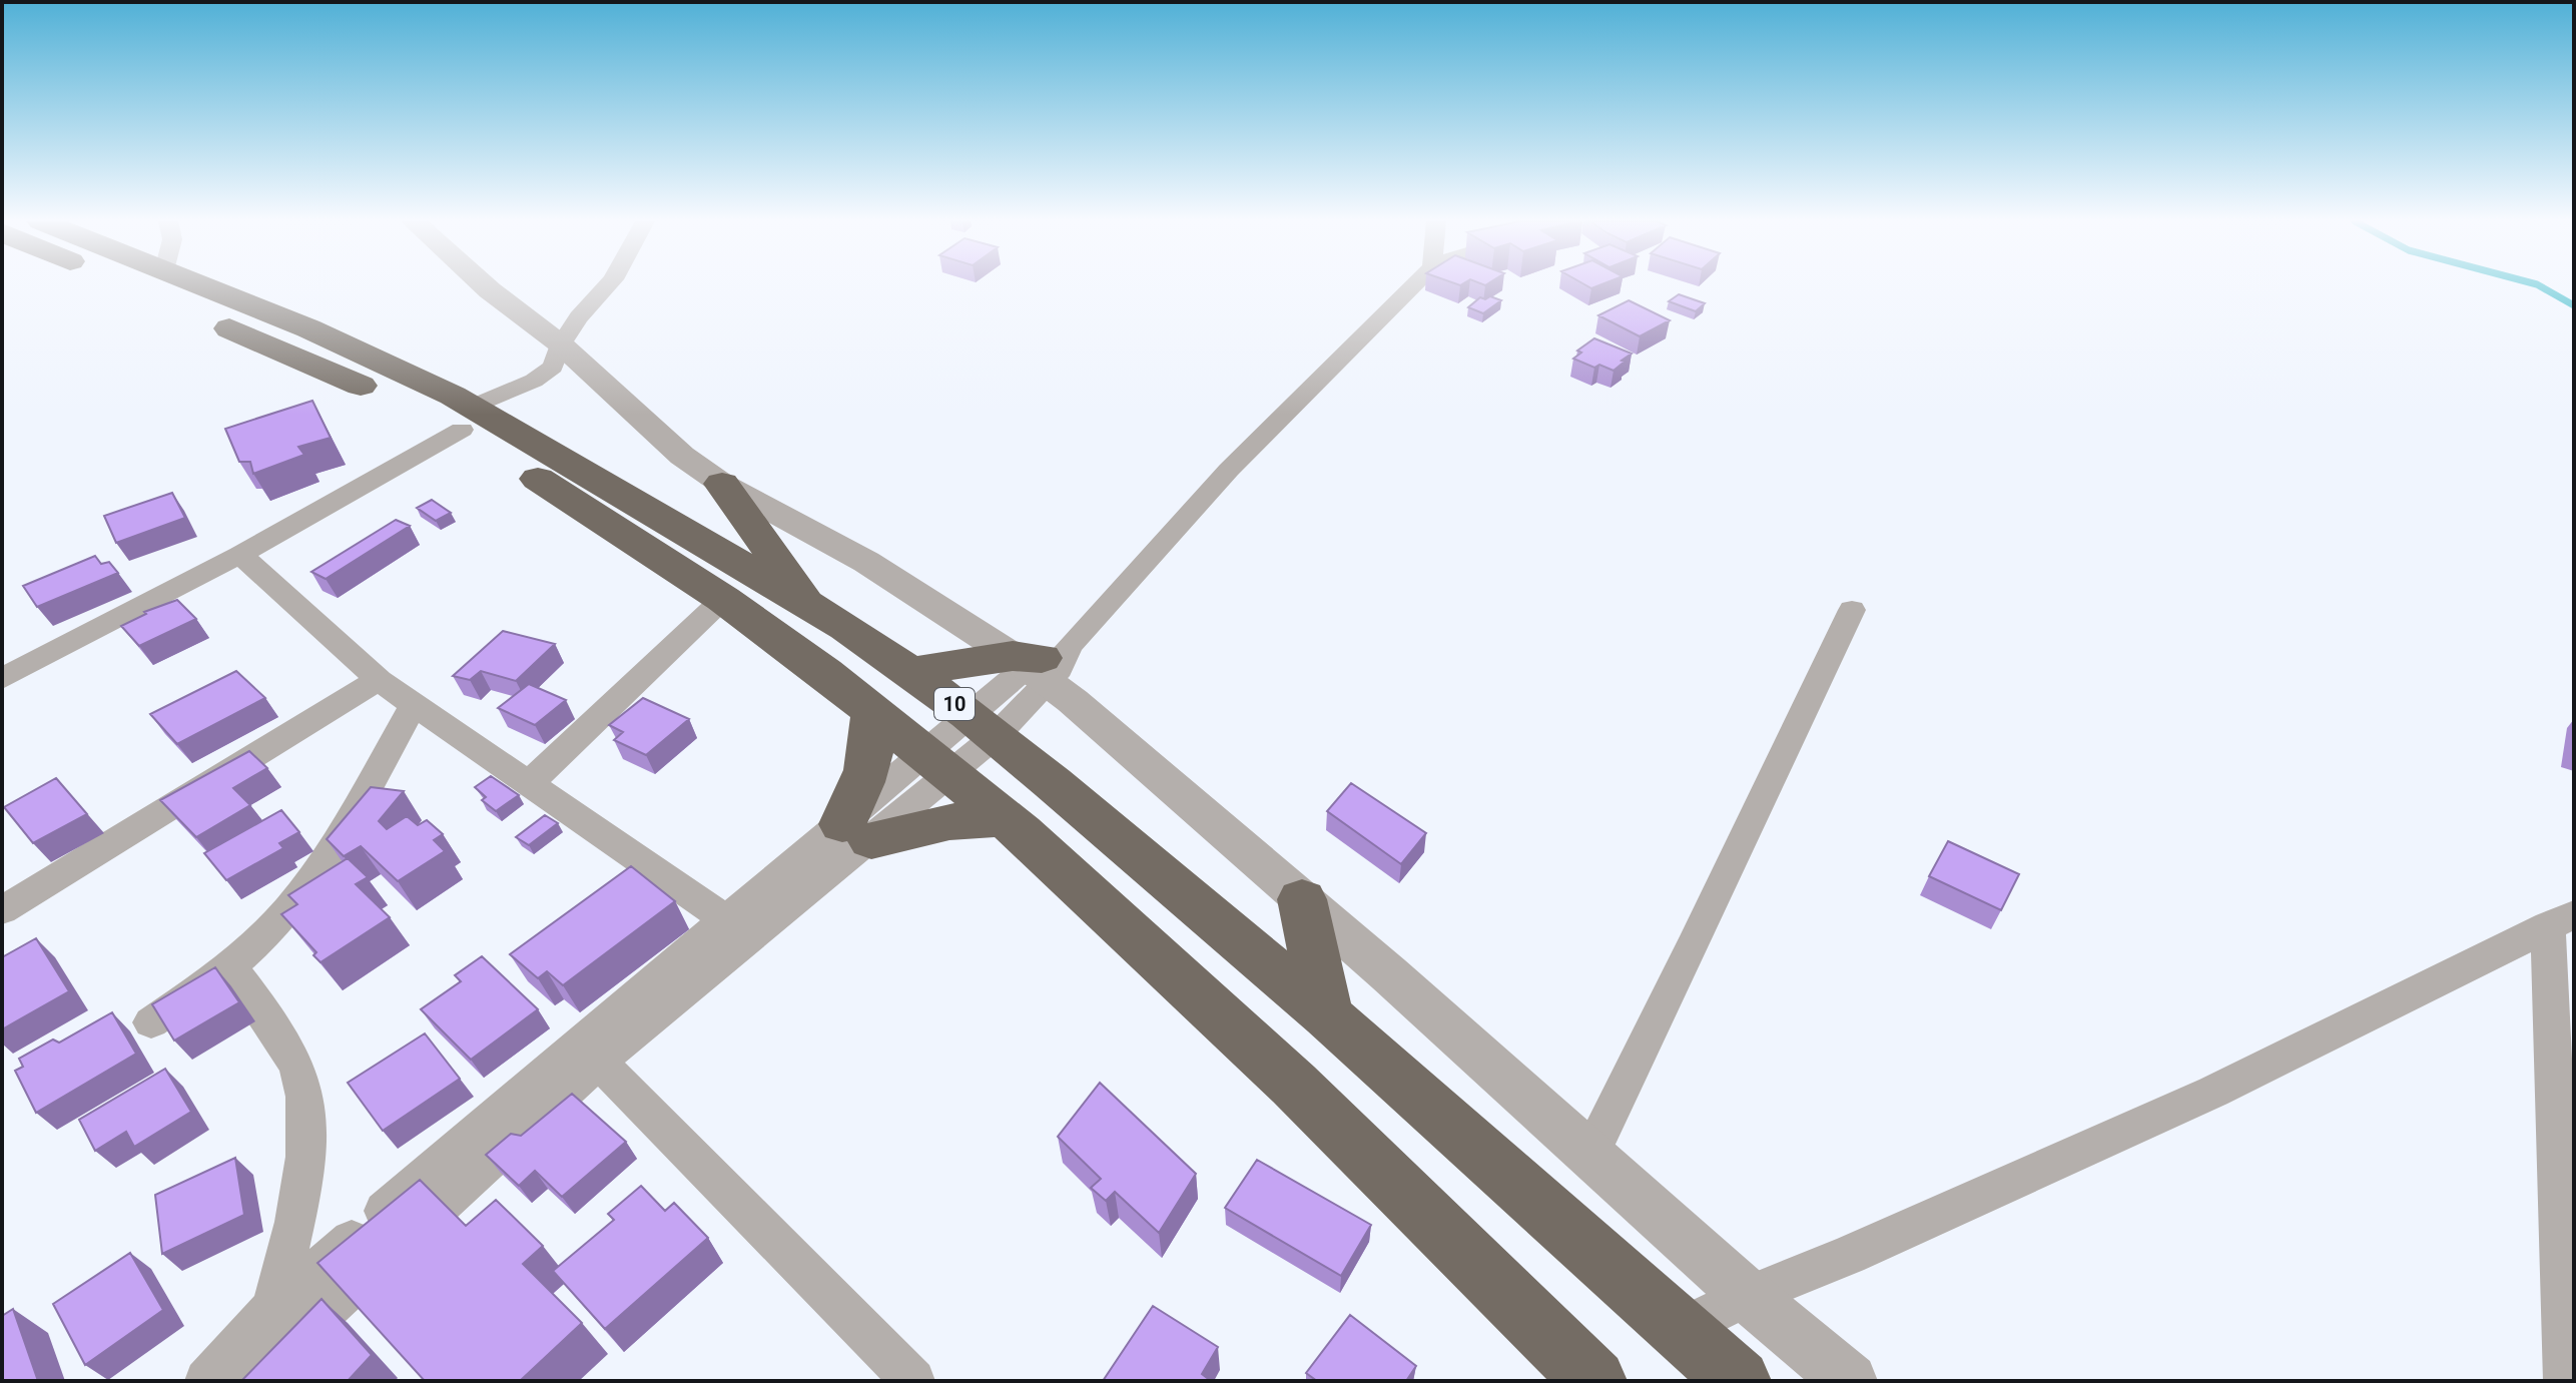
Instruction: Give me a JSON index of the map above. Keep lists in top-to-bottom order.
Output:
{
  "streets": {
    "highway": ["10"]
  }
}
